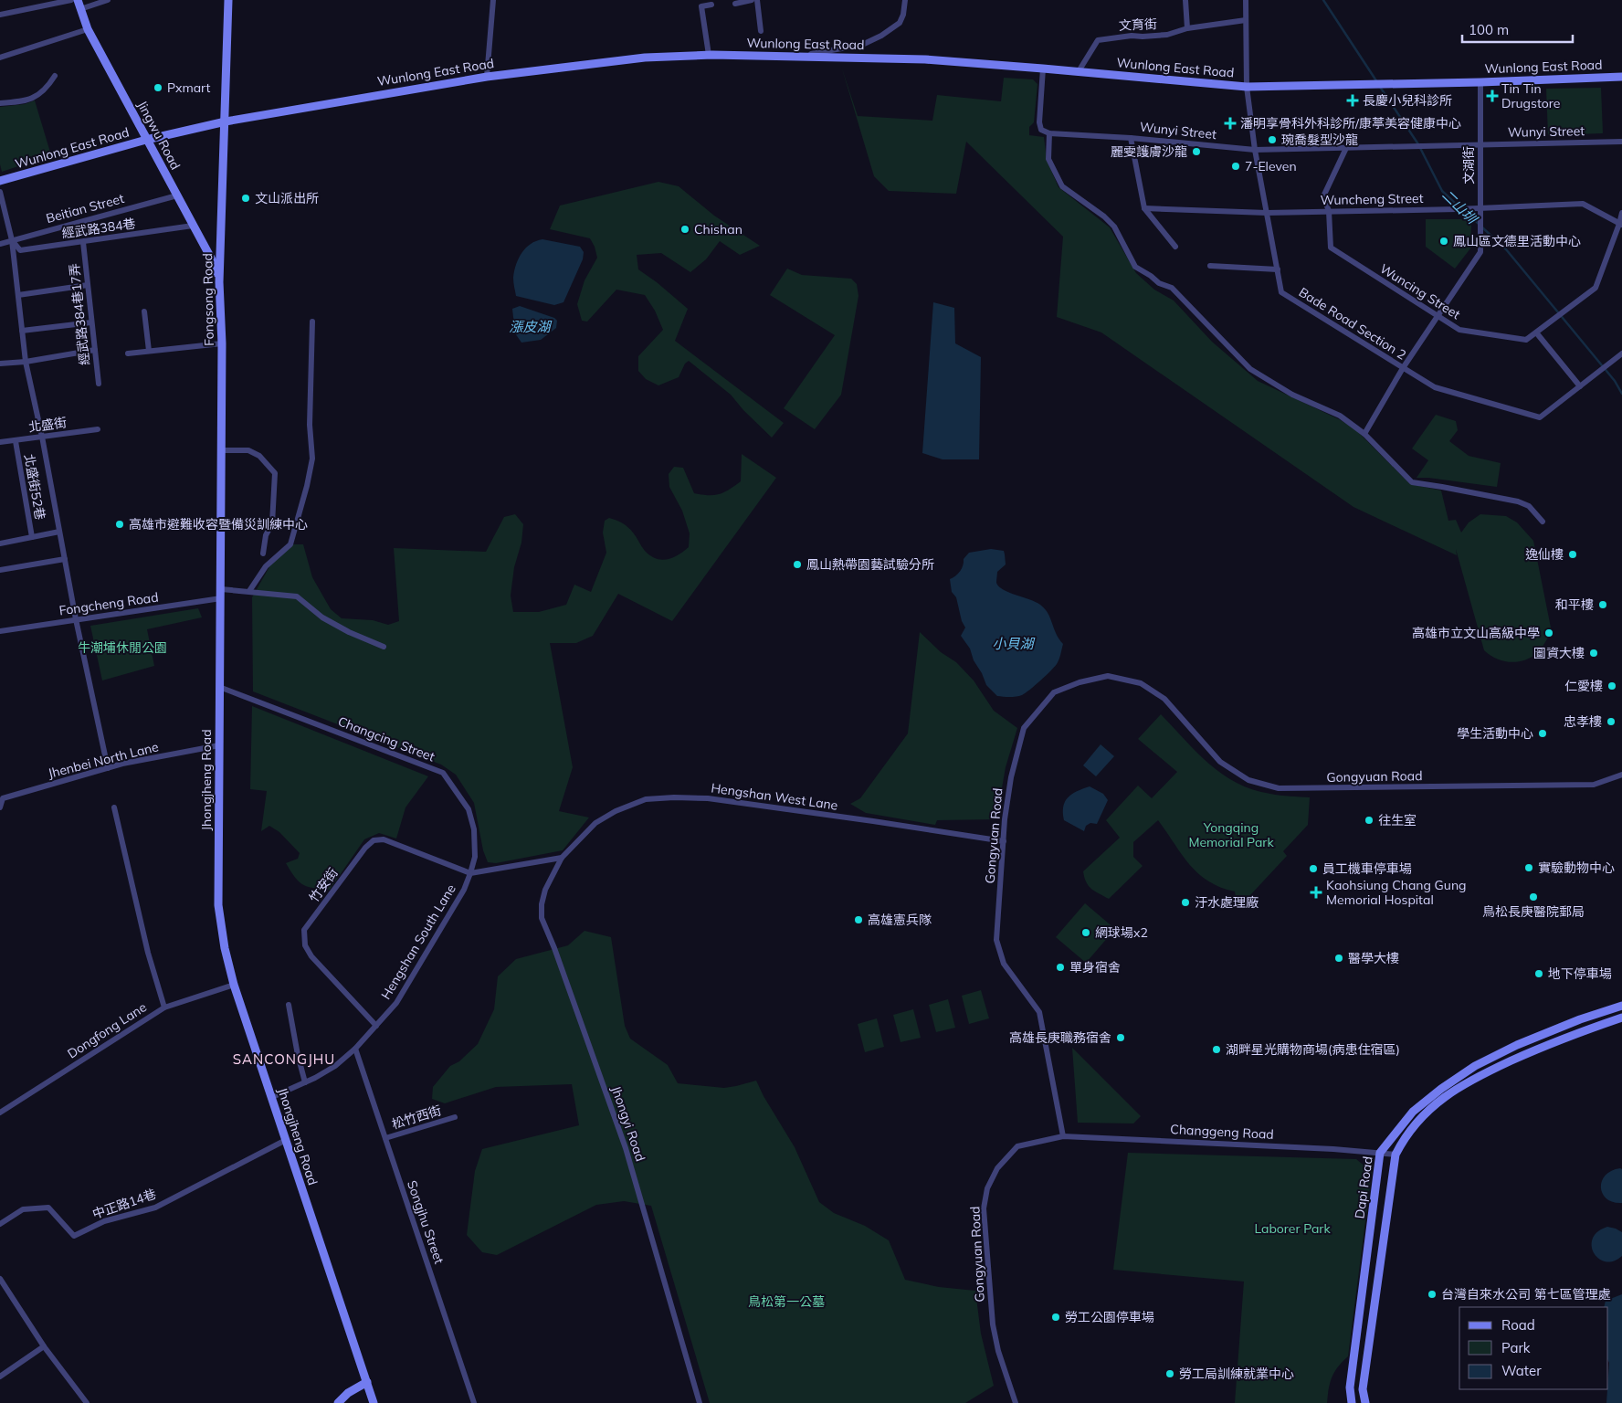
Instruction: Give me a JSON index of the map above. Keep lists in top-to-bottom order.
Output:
{
  "streets": {
    "main road": [
      "Wunlong East Road",
      "Jingwu Road",
      "Fongsong Road",
      "Jhongjheng Road",
      "Dapi Road"
    ],
    "street": [
      "文育街",
      "Wunyi Street",
      "文湖街",
      "Wuncheng Street",
      "Beitian Street",
      "經武路384巷",
      "Wuncing Street",
      "經武路384巷17弄",
      "Bade Road Section 2",
      "北盛街",
      "北盛街52巷",
      "Fongcheng Road",
      "Changcing Street",
      "Jhenbei North Lane",
      "Gongyuan Road",
      "Hengshan West Lane",
      "竹安街",
      "Hengshan South Lane",
      "Dongfong Lane",
      "松竹西街",
      "Jhongyi Road",
      "Changgeng Road",
      "中正路14巷",
      "Songjhu Street"
    ]
  },
  "crossings": [
    ["文育街", "Wunlong East Road"],
    ["Wunlong East Road", "Jingwu Road"],
    ["Wunlong East Road", "文湖街"],
    ["Wunlong East Road", "Fongsong Road"],
    ["Wunlong East Road", "Bade Road Section 2"],
    ["Wunyi Street", "文湖街"],
    ["Wunyi Street", "Wuncing Street"],
    ["Wunyi Street", "Bade Road Section 2"],
    ["Jingwu Road", "Beitian Street"],
    ["Jingwu Road", "經武路384巷"],
    ["Jingwu Road", "Fongsong Road"],
    ["文湖街", "Wuncheng Street"],
    ["文湖街", "Wuncing Street"],
    ["文湖街", "Bade Road Section 2"],
    ["Wuncheng Street", "Wuncing Street"],
    ["Wuncheng Street", "Bade Road Section 2"],
    ["Beitian Street", "經武路384巷"],
    ["經武路384巷", "經武路384巷17弄"],
    ["Fongsong Road", "Fongcheng Road"],
    ["Fongsong Road", "Jhongjheng Road"],
    ["北盛街", "北盛街52巷"],
    ["Fongcheng Road", "Jhongjheng Road"],
    ["Changcing Street", "Jhongjheng Road"],
    ["Changcing Street", "竹安街"],
    ["Changcing Street", "Hengshan South Lane"],
    ["Jhenbei North Lane", "Jhongjheng Road"],
    ["Gongyuan Road", "Hengshan West Lane"],
    ["Gongyuan Road", "Changgeng Road"],
    ["Jhongjheng Road", "Hengshan South Lane"],
    ["Jhongjheng Road", "Dongfong Lane"],
    ["Jhongjheng Road", "中正路14巷"],
    ["Hengshan West Lane", "Jhongyi Road"],
    ["竹安街", "Hengshan South Lane"],
    ["Hengshan South Lane", "Songjhu Street"],
    ["松竹西街", "Songjhu Street"],
    ["Changgeng Road", "Dapi Road"]
  ],
  "districts": ["SANCONGJHU"],
  "water": ["二山圳", "漲皮湖", "小貝湖"],
  "parks": [
    "牛潮埔休閒公園",
    "Yongqing Memorial Park",
    "Laborer Park",
    "鳥松第一公墓"
  ],
  "places": {
    "other": [
      "Pxmart",
      "琬喬髮型沙龍",
      "麗雯護膚沙龍",
      "7-Eleven",
      "文山派出所",
      "Chishan",
      "鳳山區文德里活動中心",
      "高雄市避難收容暨備災訓練中心",
      "逸仙樓",
      "鳳山熱帶園藝試驗分所",
      "和平樓",
      "高雄市立文山高級中學",
      "圖資大樓",
      "仁愛樓",
      "忠孝樓",
      "學生活動中心",
      "往生室",
      "實驗動物中心",
      "員工機車停車場",
      "鳥松長庚醫院郵局",
      "汙水處理廠",
      "高雄憲兵隊",
      "網球場x2",
      "醫學大樓",
      "單身宿舍",
      "地下停車場",
      "高雄長庚職務宿舍",
      "湖畔星光購物商場(病患住宿區)",
      "台灣自來水公司 第七區管理處",
      "勞工公園停車場",
      "勞工局訓練就業中心"
    ],
    "health": [
      "Tin Tin Drugstore",
      "長慶小兒科診所",
      "潘明享骨科外科診所/康葶美容健康中心",
      "Kaohsiung Chang Gung Memorial Hospital"
    ]
  },
  "legend": ["Road", "Park", "Water"],
  "scale_bar": "100 m"
}
